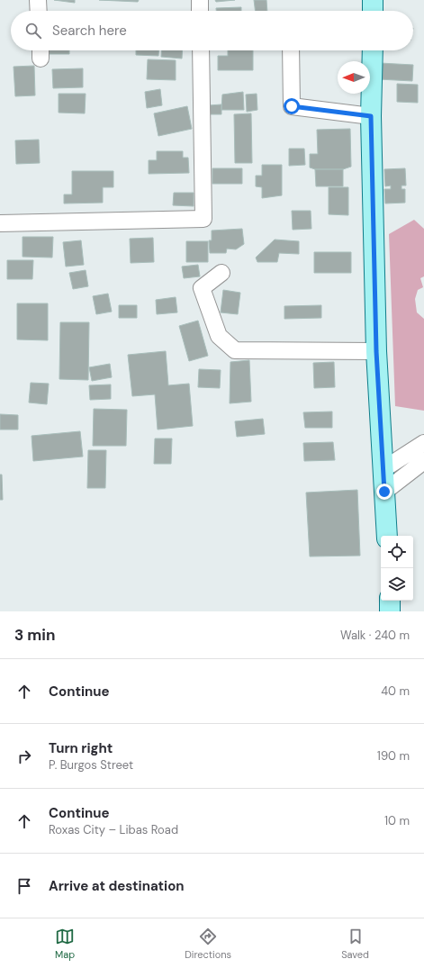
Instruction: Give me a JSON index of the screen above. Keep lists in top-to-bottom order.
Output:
{
  "north": "left",
  "page": {
    "search": "Search here",
    "heading": ["3 min", "Walk · 240 m"],
    "list": [
      ["Continue", "40 m"],
      ["Turn right", "P. Burgos Street", "190 m"],
      ["Continue", "Roxas City – Libas Road", "10 m"],
      "Arrive at destination"
    ],
    "nav": ["Map", "Directions", "Saved"]
  }
}
